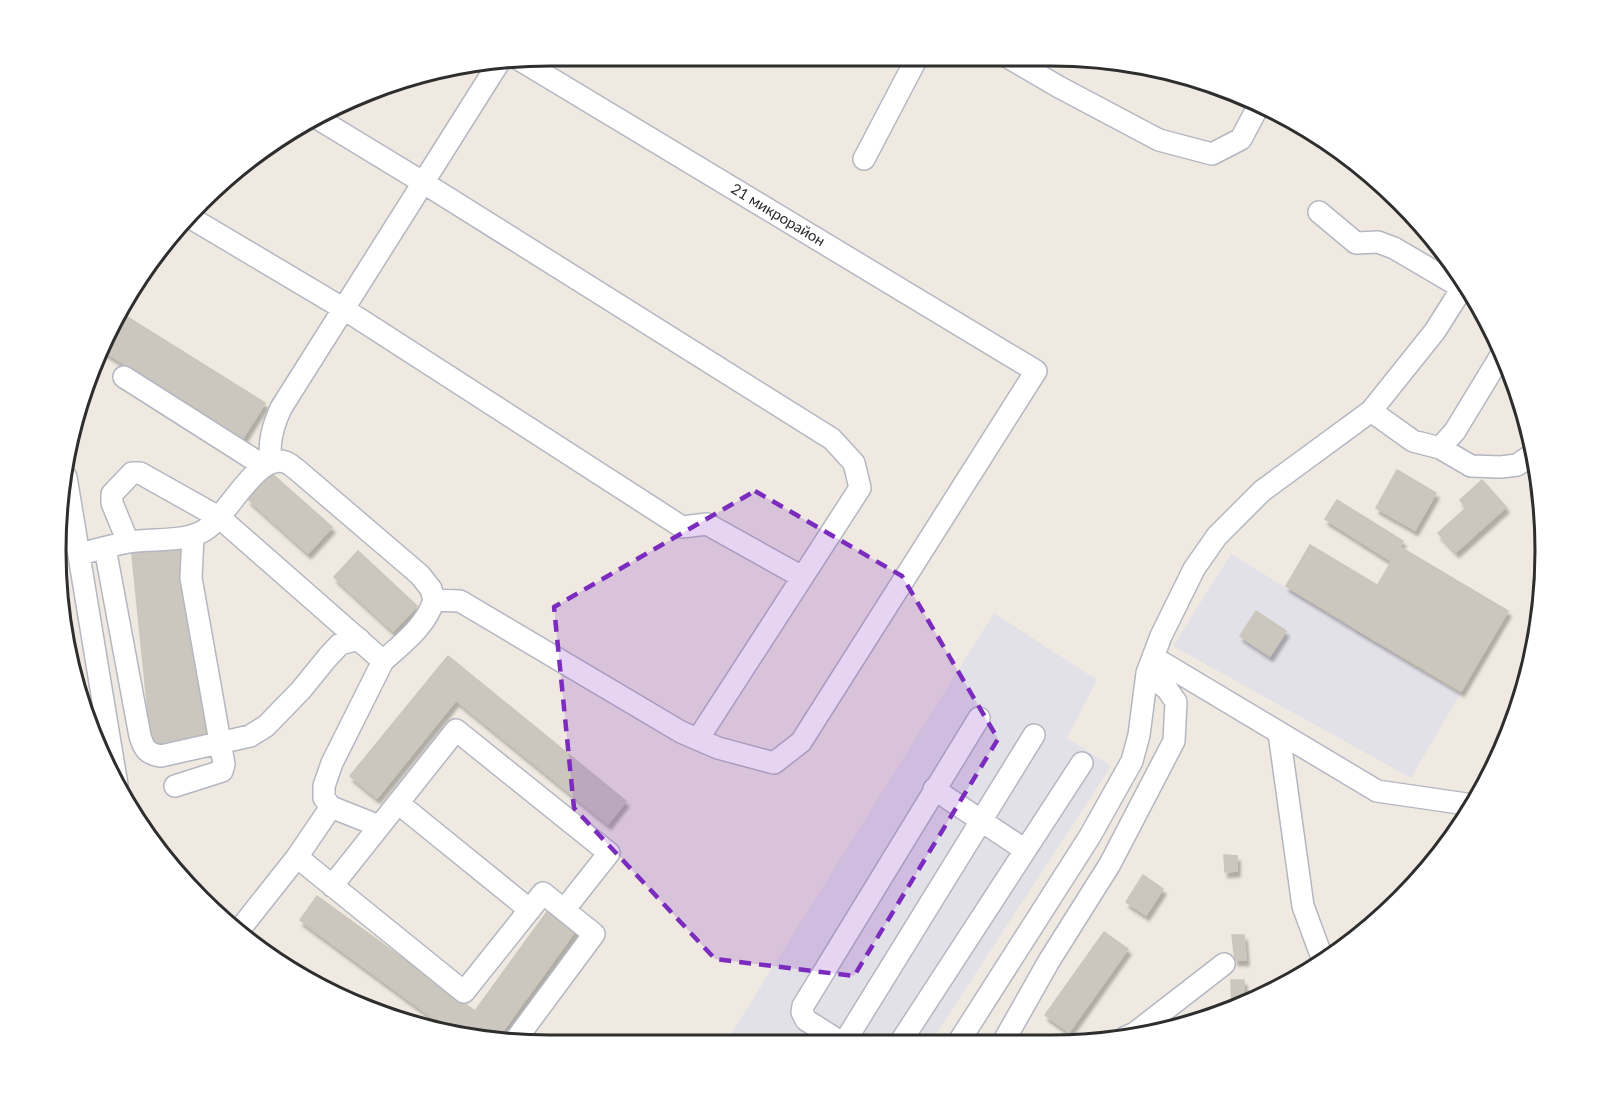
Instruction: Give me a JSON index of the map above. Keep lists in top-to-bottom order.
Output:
{
  "streets": {
    "street": ["21 микрорайон"]
  }
}
